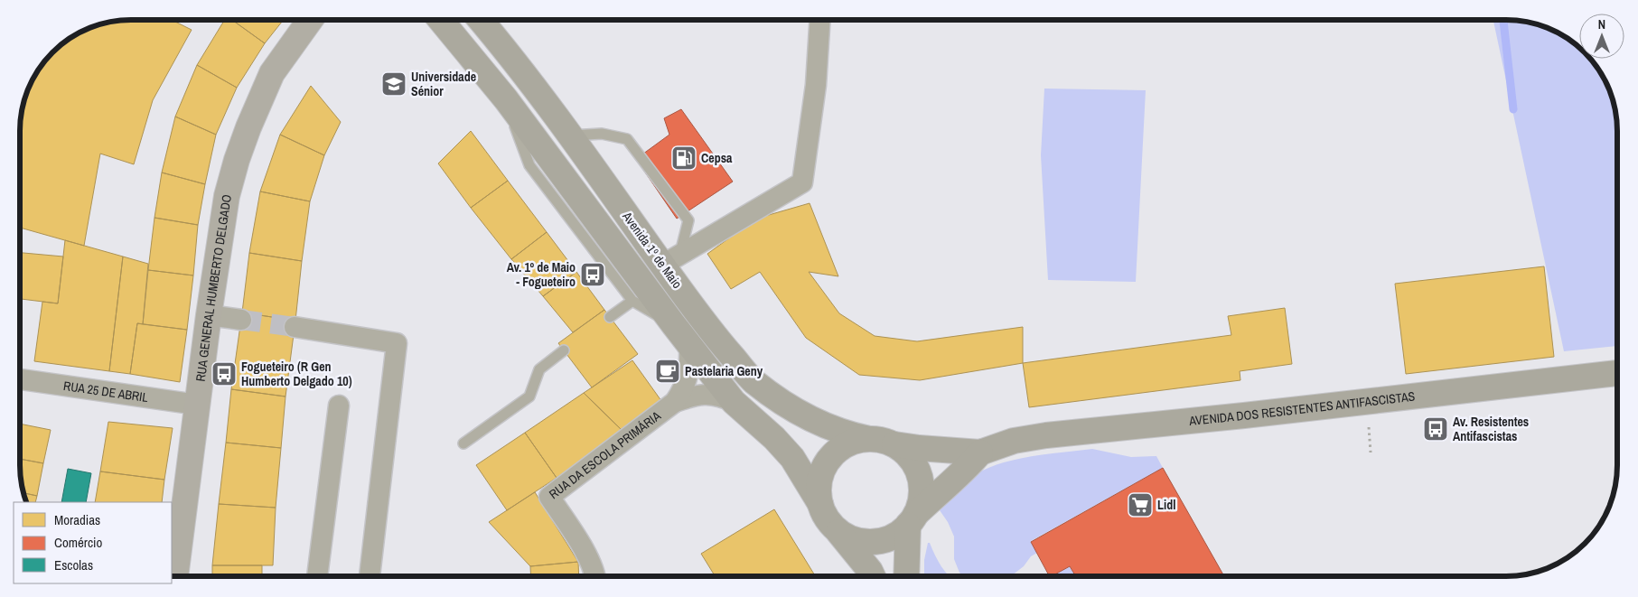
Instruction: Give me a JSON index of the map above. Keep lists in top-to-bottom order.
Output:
{
  "streets": {
    "main road": ["Avenida 1º de Maio", "AVENIDA DOS RESISTENTES ANTIFASCISTAS"],
    "street": ["RUA GENERAL HUMBERTO DELGADO", "RUA 25 DE ABRIL", "RUA DA ESCOLA PRIMÁRIA"]
  },
  "crossings": [
    ["Avenida 1º de Maio", "AVENIDA DOS RESISTENTES ANTIFASCISTAS"],
    ["RUA GENERAL HUMBERTO DELGADO", "RUA 25 DE ABRIL"]
  ],
  "places": {
    "school or university": ["Universidade Sénior"],
    "fuel station": ["Cepsa"],
    "bus stop": ["Av. 1º de Maio - Fogueteiro", "Fogueteiro (R Gen Humberto Delgado 10)", "Av. Resistentes Antifascistas"],
    "cafe": ["Pastelaria Geny"],
    "supermarket": ["Lidl"]
  },
  "legend": ["Moradias", "Comércio", "Escolas"],
  "north": "top"
}
